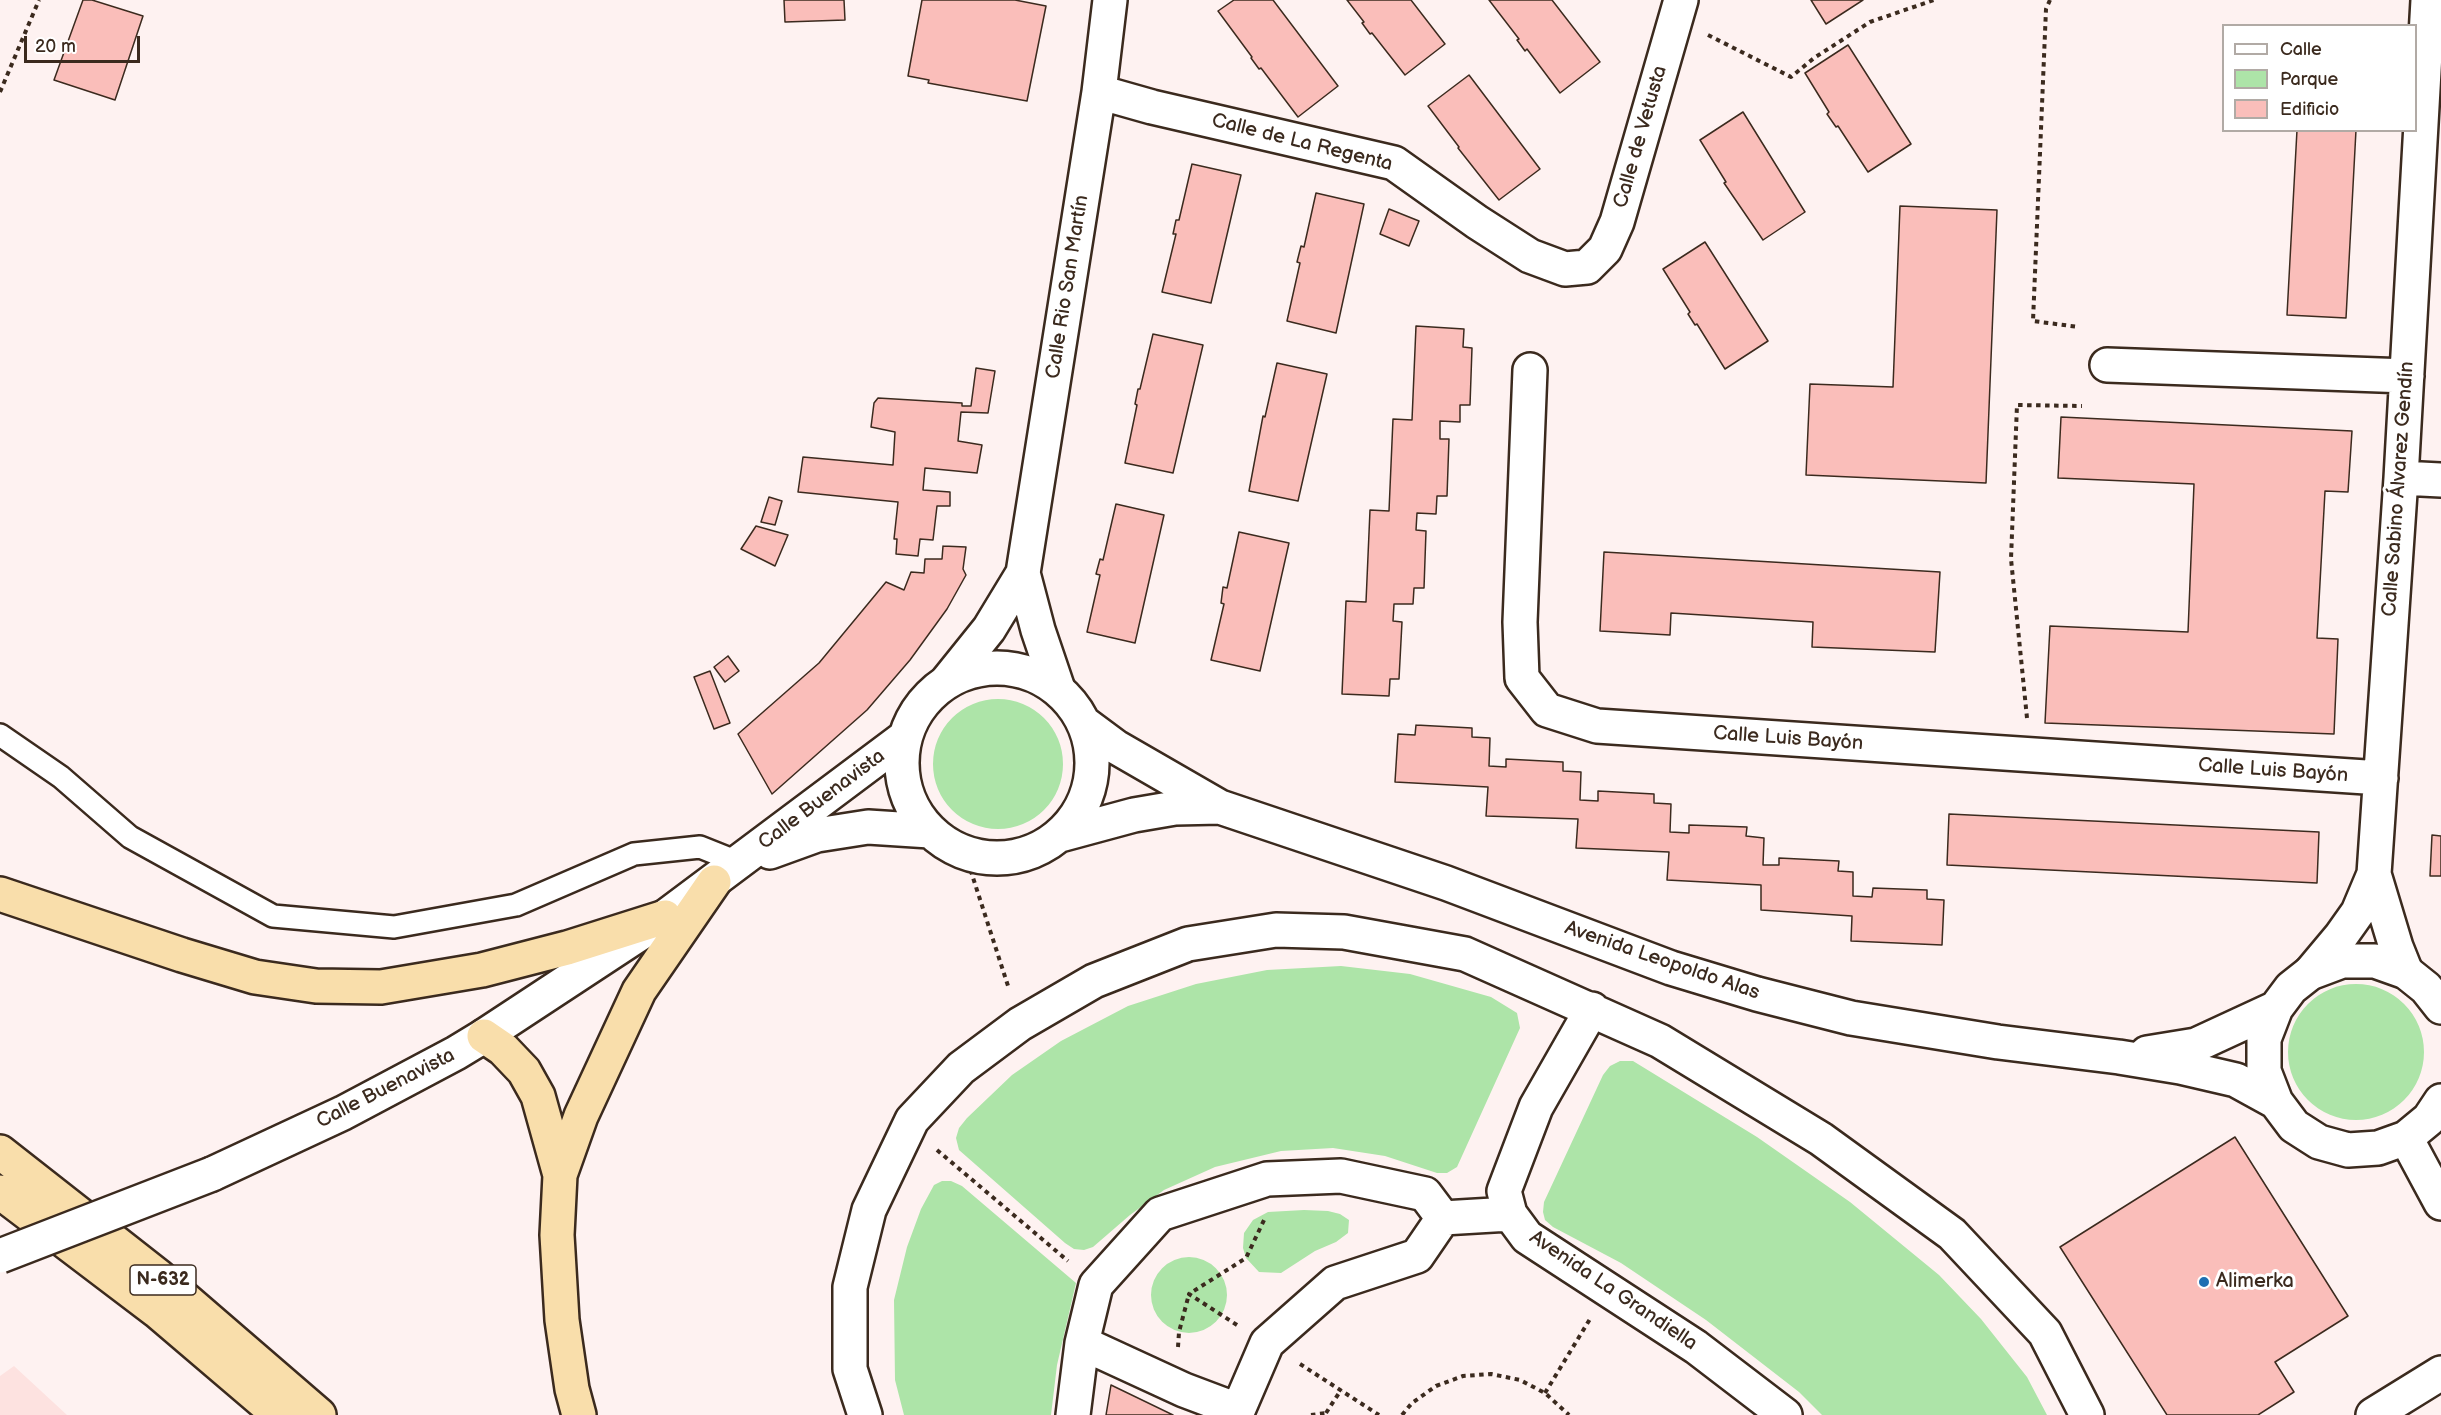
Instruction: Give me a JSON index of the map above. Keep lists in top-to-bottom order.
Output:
{
  "streets": {
    "highway": ["N-632"],
    "street": [
      "Calle de Vetusta",
      "Calle de La Regenta",
      "Calle Rio San Martín",
      "Calle Sabino Álvarez Gendín",
      "Calle Luis Bayón",
      "Calle Buenavista",
      "Avenida Leopoldo Alas",
      "Avenida La Grandiella"
    ]
  },
  "crossings": [
    ["Calle de Vetusta", "Calle de La Regenta"],
    ["Calle de La Regenta", "Calle Rio San Martín"],
    ["Calle Rio San Martín", "Calle Buenavista"],
    ["Calle Rio San Martín", "Avenida Leopoldo Alas"],
    ["Calle Sabino Álvarez Gendín", "Calle Luis Bayón"],
    ["Calle Buenavista", "Avenida Leopoldo Alas"]
  ],
  "places": ["Alimerka"],
  "legend": ["Calle", "Parque", "Edificio"],
  "scale_bar": "20 m"
}
